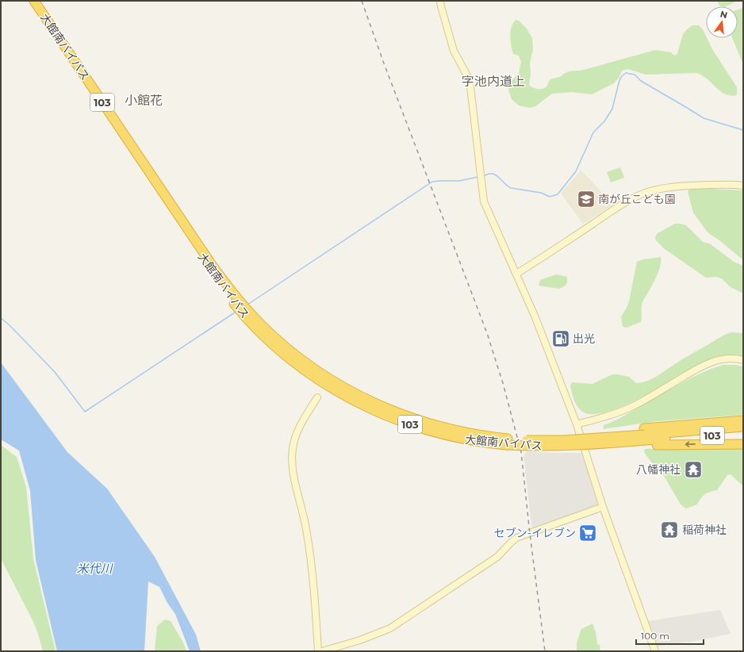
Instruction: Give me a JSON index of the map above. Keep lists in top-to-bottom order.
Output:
{
  "streets": {
    "highway": ["大館南バイパス", "103"]
  },
  "districts": ["字池内道上", "小館花"],
  "water": ["米代川"],
  "places": {
    "school or university": ["南が丘こども園"],
    "fuel station": ["出光"],
    "temple": ["八幡神社", "稲荷神社"],
    "supermarket": ["セブン-イレブン"]
  },
  "scale_bar": "100 m",
  "north": "top"
}
